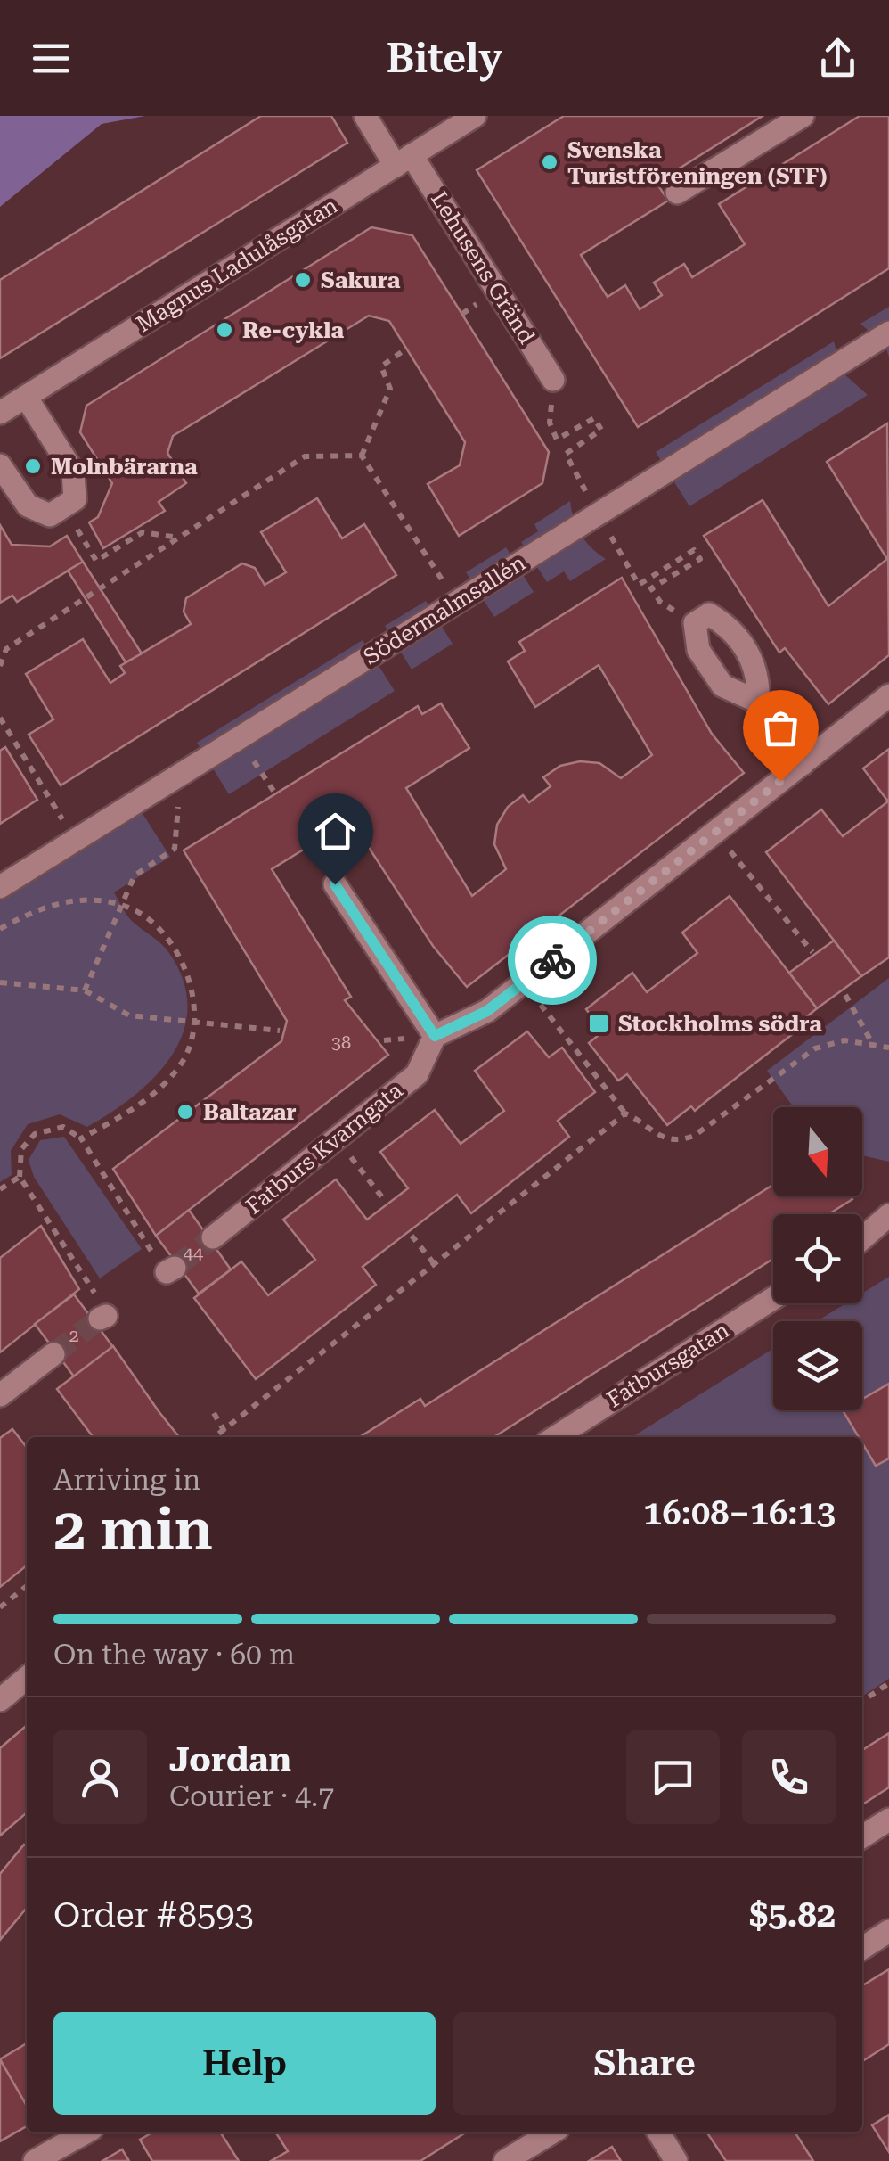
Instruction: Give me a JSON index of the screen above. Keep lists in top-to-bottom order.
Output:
{
  "streets": {
    "street": [
      "Magnus Ladulåsgatan",
      "Lehusens Gränd",
      "Södermalmsallén",
      "Fatburs Kvarngata",
      "Fatbursgatan"
    ]
  },
  "crossings": [
    ["Magnus Ladulåsgatan", "Lehusens Gränd"]
  ],
  "places": {
    "other": [
      "Svenska Turistföreningen (STF)",
      "Sakura",
      "Re-cykla",
      "Molnbärarna",
      "Baltazar"
    ],
    "transit": ["Stockholms södra"]
  },
  "house_numbers": ["38", "44", "2"],
  "north": "bottom",
  "page": {
    "header": "Bitely",
    "heading": ["2 min", "Arriving in", "16:08–16:13"],
    "panel": [
      "Jordan",
      "Courier · 4.7",
      "Order #8593",
      "$5.82"
    ],
    "bar": "On the way · 60 m",
    "buttons": ["Help", "Share"]
  }
}
